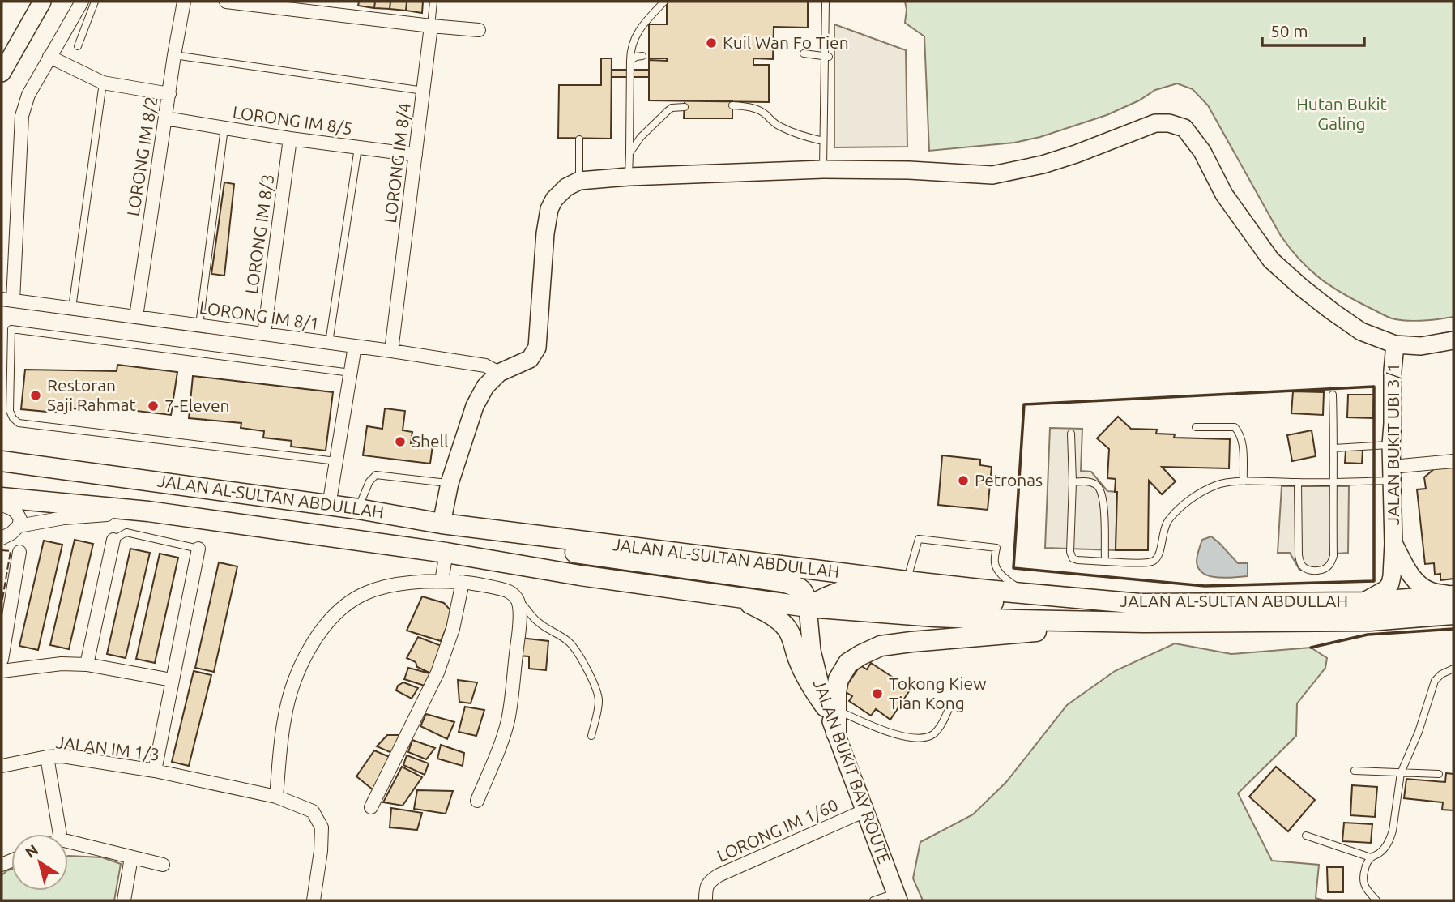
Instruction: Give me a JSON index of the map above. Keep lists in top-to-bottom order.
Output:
{
  "streets": {
    "main road": ["JALAN AL-SULTAN ABDULLAH"],
    "street": [
      "LORONG IM 8/5",
      "LORONG IM 8/2",
      "LORONG IM 8/4",
      "LORONG IM 8/3",
      "LORONG IM 8/1",
      "JALAN BUKIT UBI 3/1",
      "JALAN IM 1/3",
      "JALAN BUKIT BAY ROUTE",
      "LORONG IM 1/60"
    ]
  },
  "crossings": [
    ["LORONG IM 8/5", "LORONG IM 8/2"],
    ["LORONG IM 8/5", "LORONG IM 8/4"],
    ["LORONG IM 8/5", "LORONG IM 8/3"],
    ["LORONG IM 8/2", "LORONG IM 8/1"],
    ["LORONG IM 8/4", "LORONG IM 8/1"],
    ["LORONG IM 8/3", "LORONG IM 8/1"],
    ["JALAN BUKIT UBI 3/1", "JALAN AL-SULTAN ABDULLAH"],
    ["JALAN AL-SULTAN ABDULLAH", "JALAN BUKIT BAY ROUTE"],
    ["JALAN BUKIT BAY ROUTE", "LORONG IM 1/60"]
  ],
  "parks": ["Hutan Bukit Galing"],
  "places": [
    "Kuil Wan Fo Tien",
    "Restoran Saji Rahmat",
    "7-Eleven",
    "Shell",
    "Petronas",
    "Tokong Kiew Tian Kong"
  ],
  "scale_bar": "50 m",
  "north": "top left"
}
